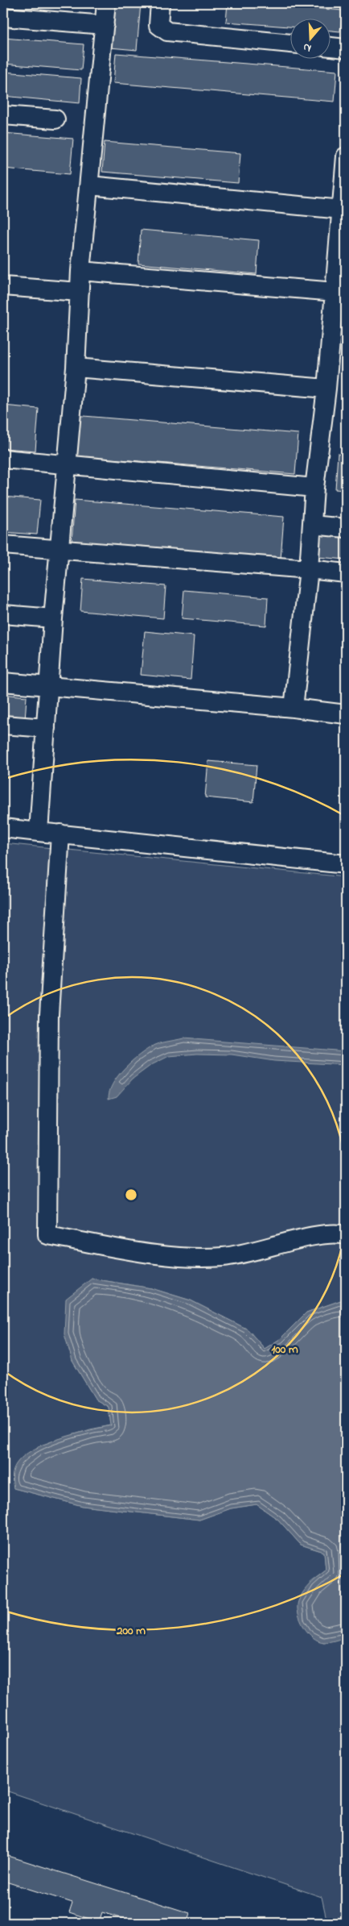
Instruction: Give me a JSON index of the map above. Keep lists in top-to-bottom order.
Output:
{
  "north": "bottom",
  "rings": ["100 m", "200 m"]
}
